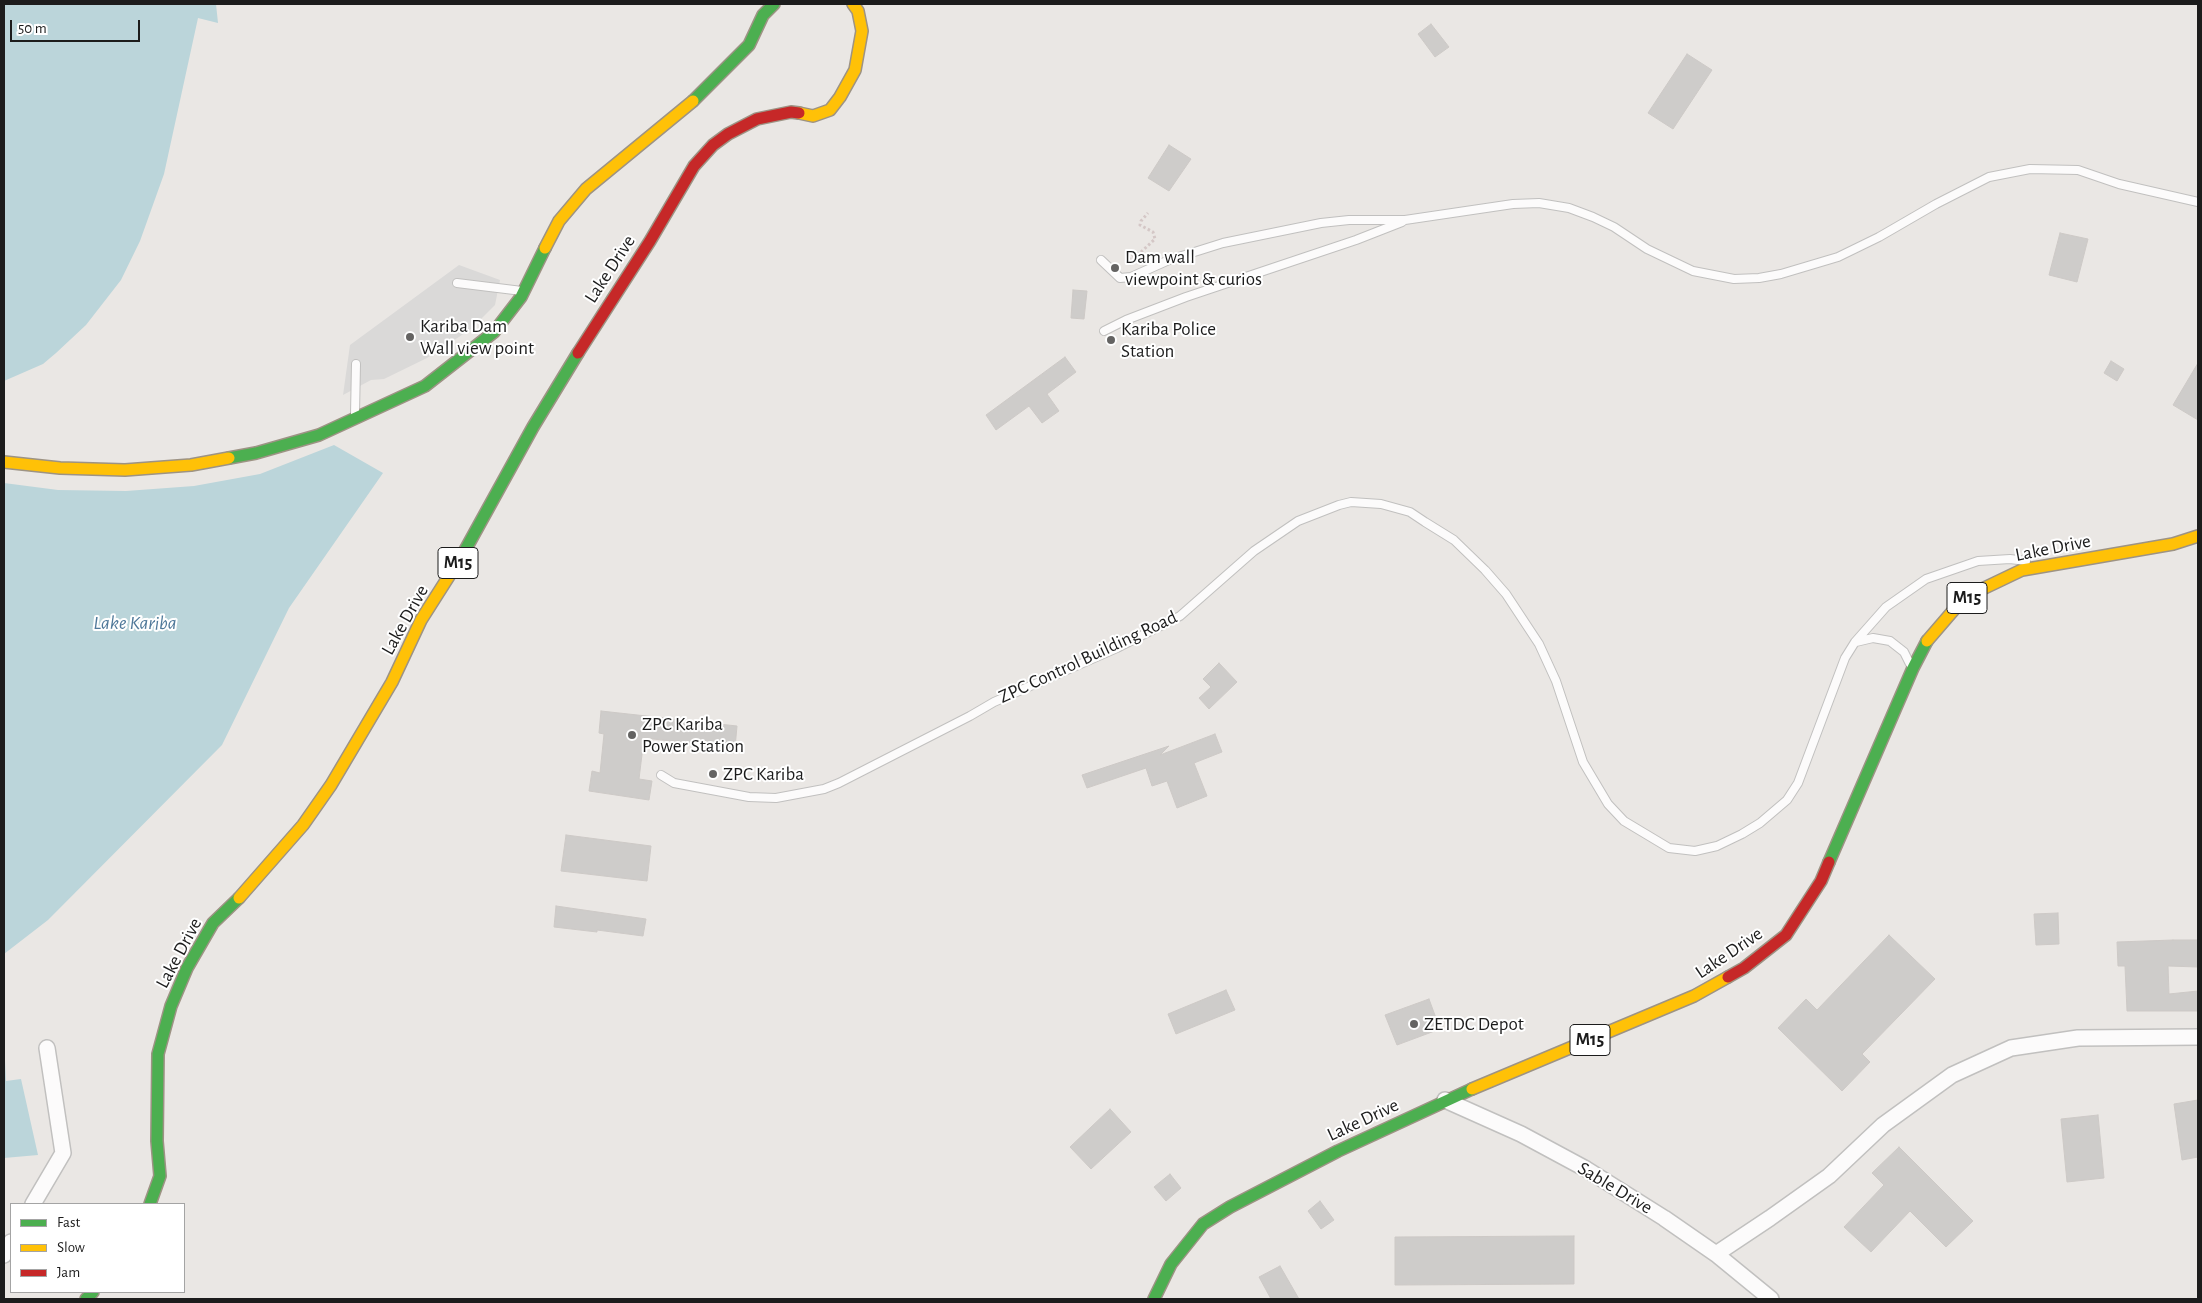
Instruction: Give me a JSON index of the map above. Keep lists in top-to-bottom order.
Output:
{
  "streets": {
    "main road": ["Lake Drive", "M15"],
    "street": ["Sable Drive"],
    "lane": ["ZPC Control Building Road"]
  },
  "crossings": [
    ["Lake Drive", "ZPC Control Building Road"],
    ["Lake Drive", "Sable Drive"]
  ],
  "water": ["Lake Kariba"],
  "places": [
    "Dam wall viewpoint & curios",
    "Kariba Dam Wall view point",
    "Kariba Police Station",
    "ZPC Kariba Power Station",
    "ZPC Kariba",
    "ZETDC Depot"
  ],
  "legend": ["Fast", "Slow", "Jam"],
  "scale_bar": "50 m"
}
